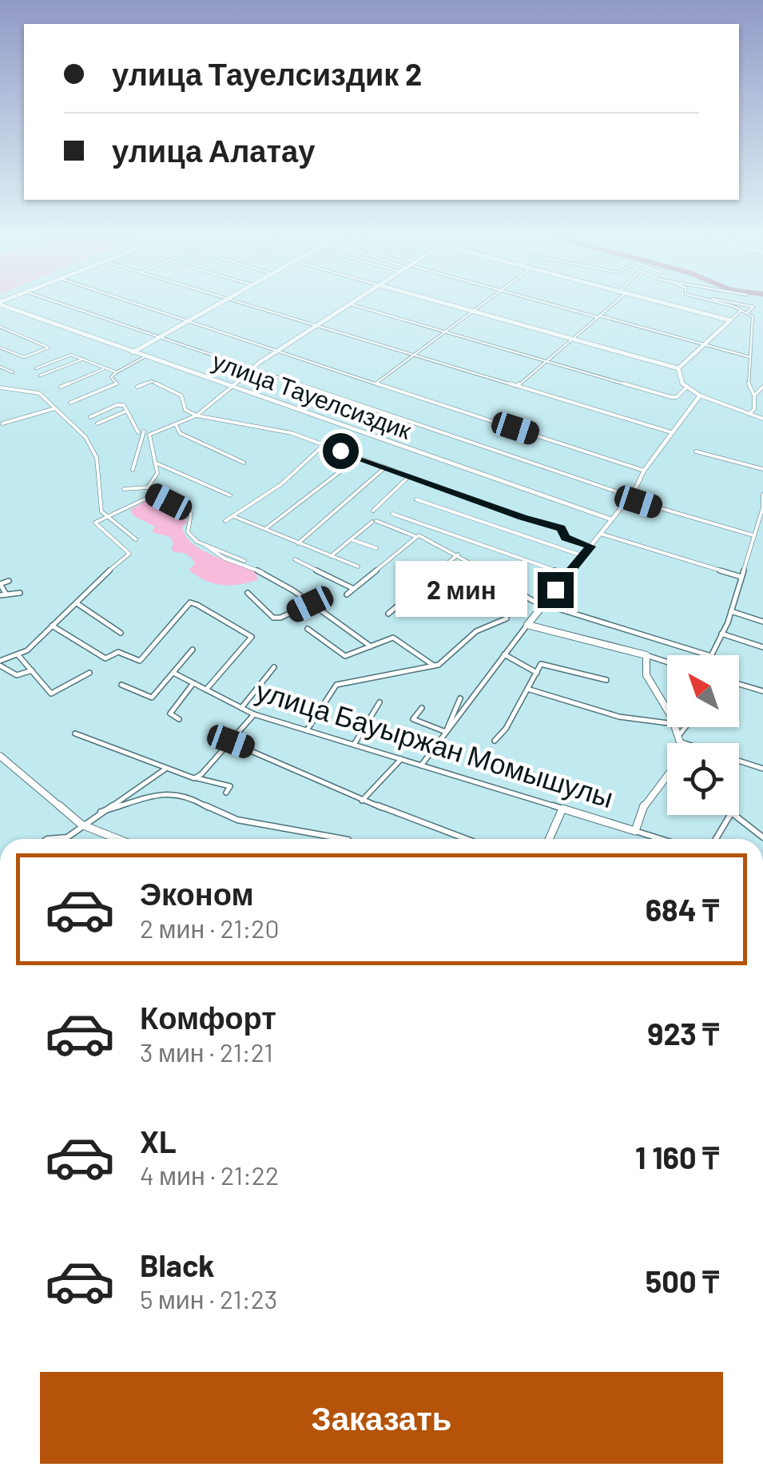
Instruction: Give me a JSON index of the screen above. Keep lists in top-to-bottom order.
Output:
{
  "streets": {
    "street": ["улица Тауелсиздик", "улица Бауыржан Момышулы"]
  },
  "north": "top left",
  "page": {
    "banner": ["улица Тауелсиздик 2", "улица Алатау"],
    "bubble": "2 мин",
    "list": [
      {
        "name": "Эконом",
        "note": "2 мин · 21:20",
        "value": "684 ₸"
      },
      {
        "name": "Комфорт",
        "note": "3 мин · 21:21",
        "value": "923 ₸"
      },
      {
        "name": "XL",
        "note": "4 мин · 21:22",
        "value": "1 160 ₸"
      },
      {
        "name": "Black",
        "note": "5 мин · 21:23",
        "value": "500 ₸"
      }
    ],
    "buttons": "Заказать"
  }
}
